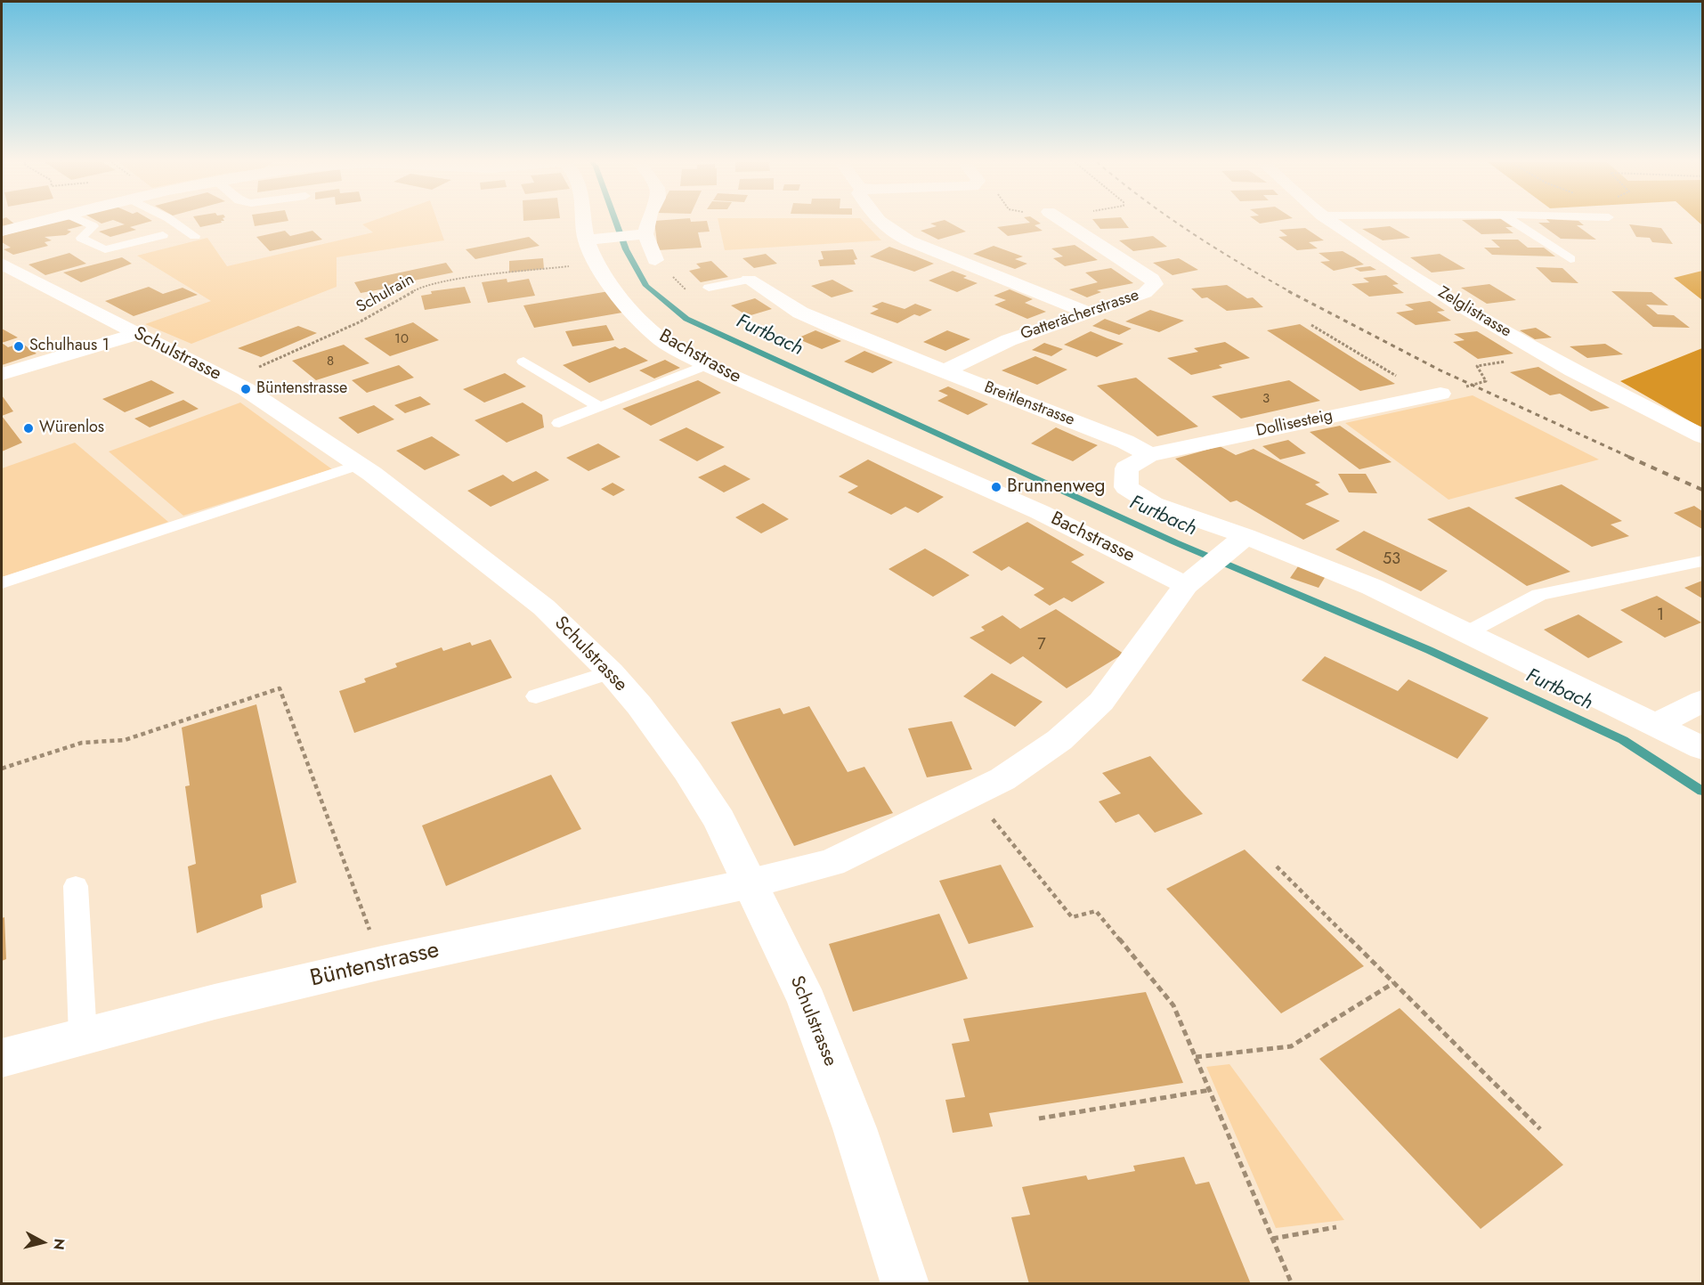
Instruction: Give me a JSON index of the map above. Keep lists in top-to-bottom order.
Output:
{
  "streets": {
    "street": [
      "Zelglistrasse",
      "Gatterächerstrasse",
      "Schulstrasse",
      "Bachstrasse",
      "Breitlenstrasse",
      "Dollisesteig",
      "Büntenstrasse"
    ],
    "path": ["Schulrain"]
  },
  "crossings": [
    ["Schulrain", "Schulstrasse"],
    ["Schulrain", "Bachstrasse"],
    ["Gatterächerstrasse", "Breitlenstrasse"],
    ["Schulstrasse", "Büntenstrasse"],
    ["Breitlenstrasse", "Dollisesteig"]
  ],
  "water": ["Furtbach"],
  "places": [
    "Schulhaus 1",
    "Büntenstrasse",
    "Würenlos",
    "Brunnenweg"
  ],
  "house_numbers": [
    "10",
    "8",
    "3",
    "53",
    "1",
    "7"
  ],
  "north": "right"
}
